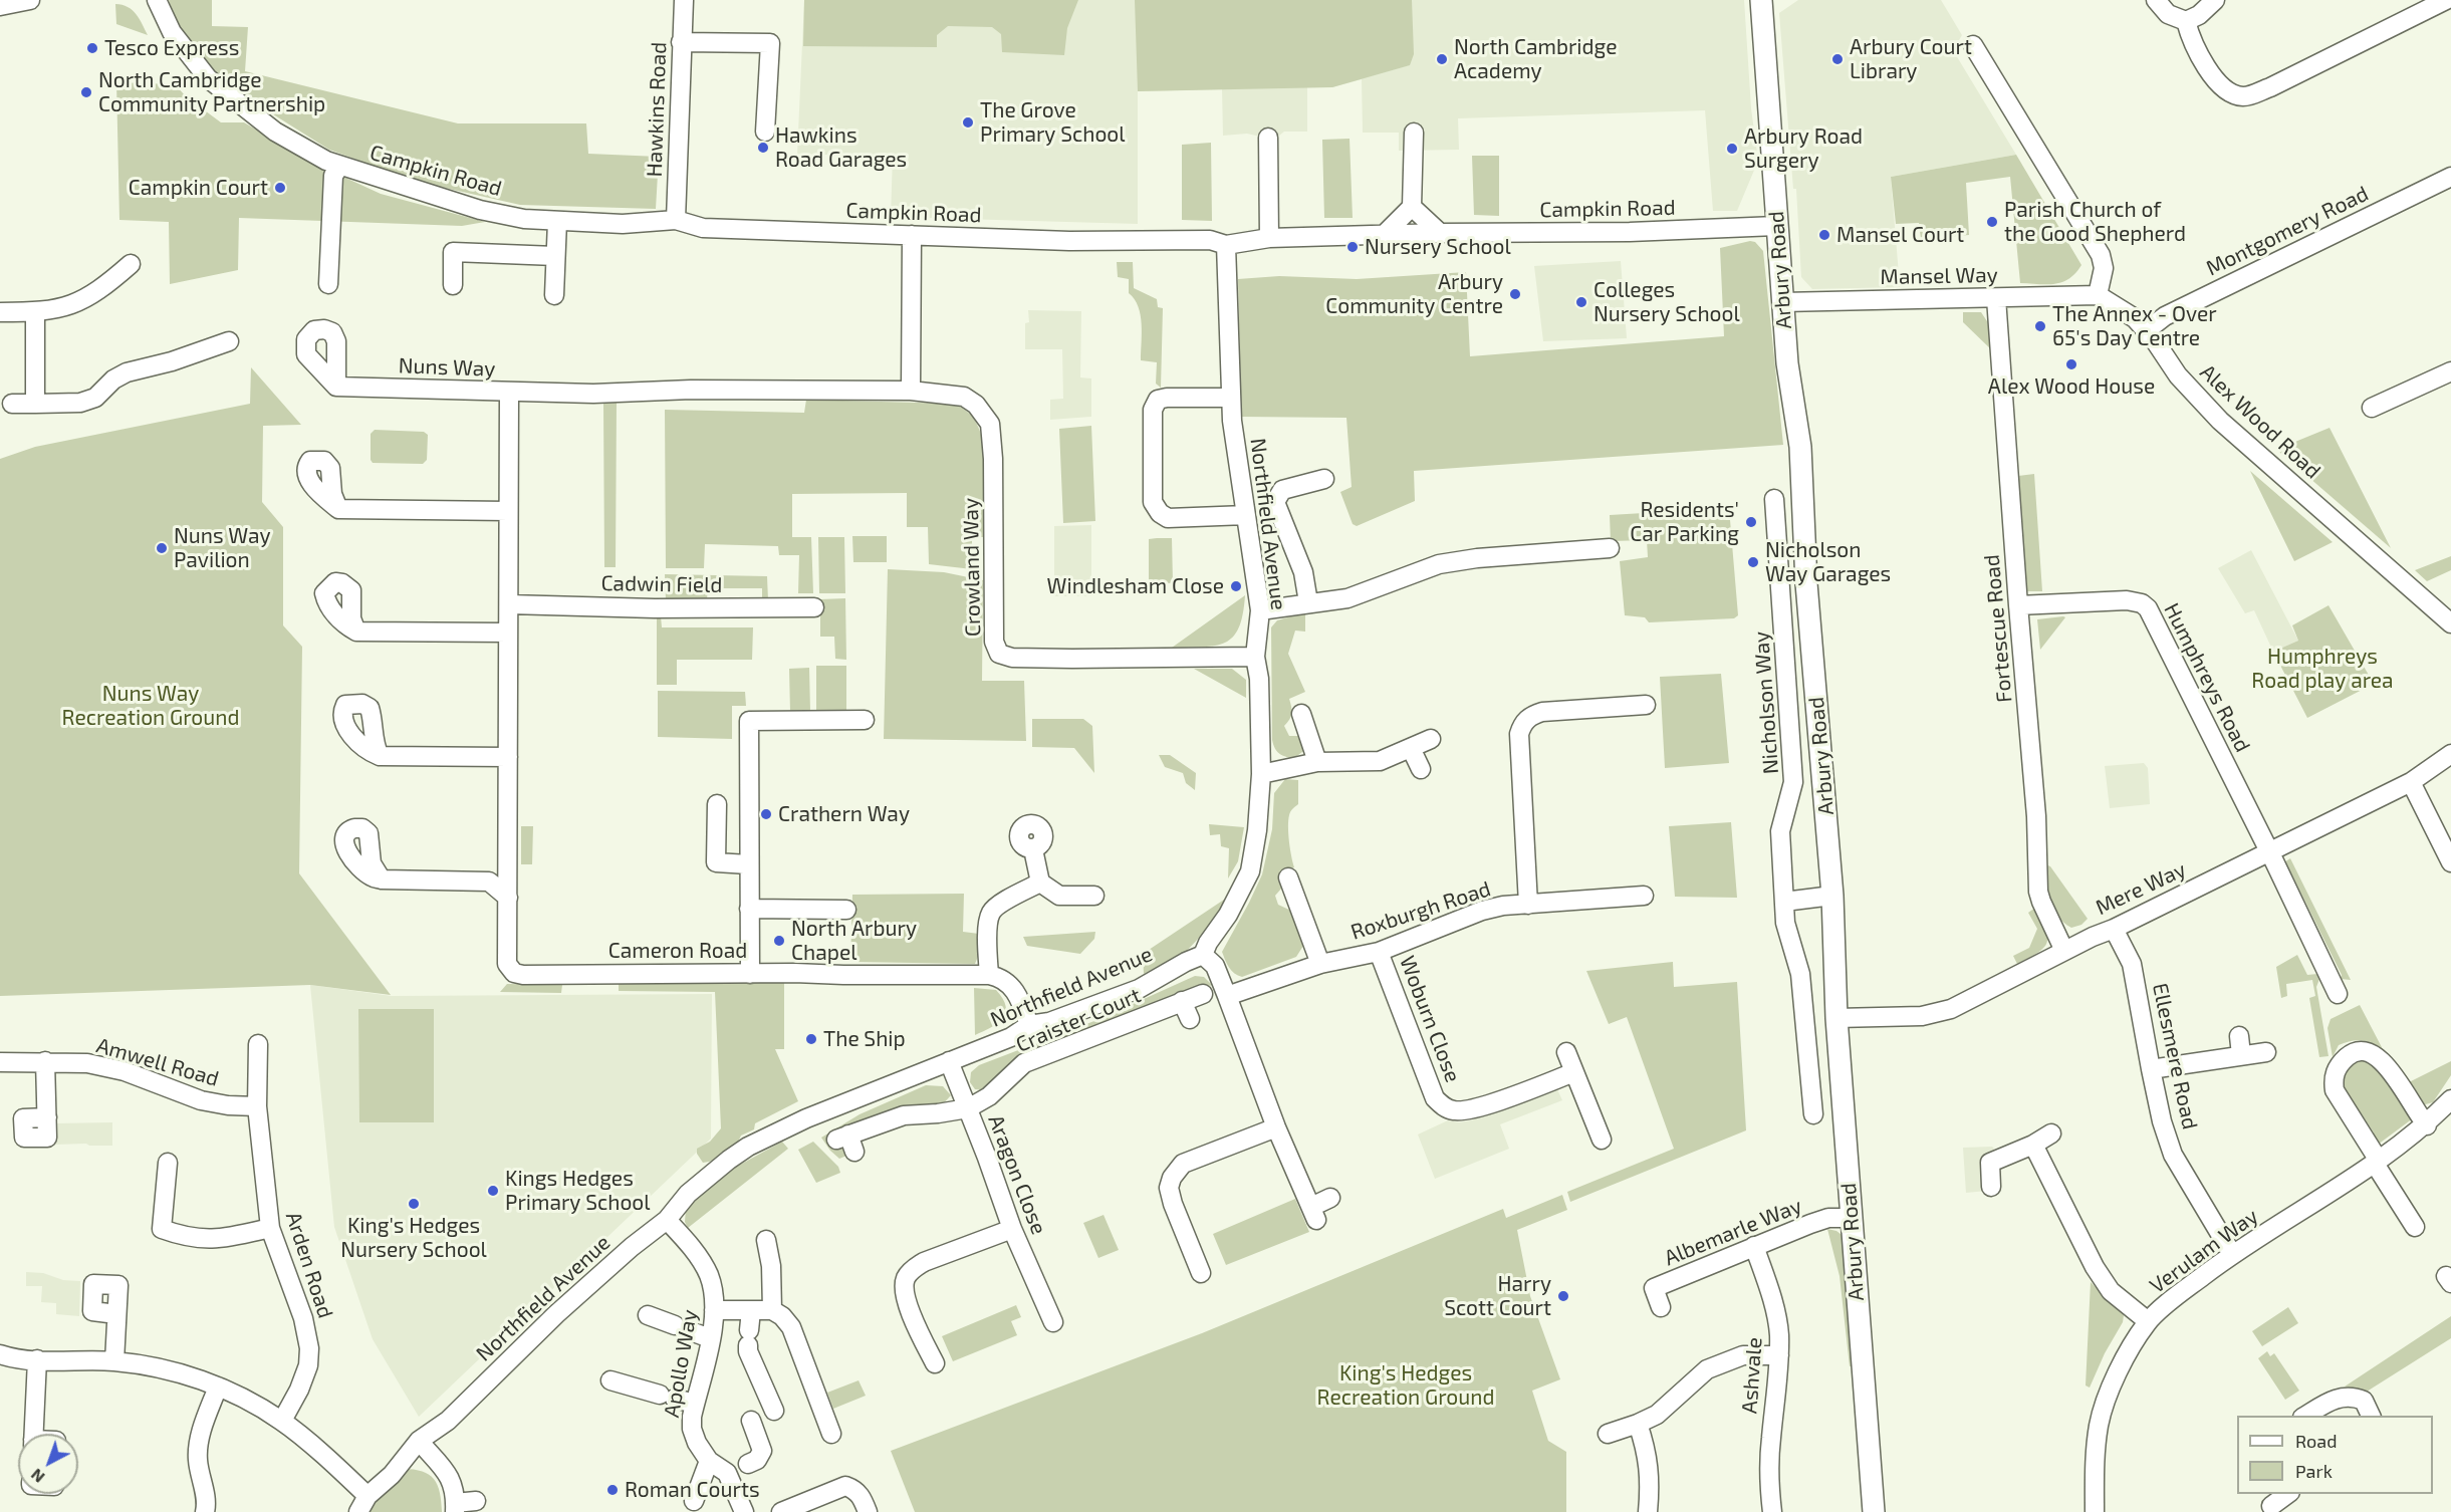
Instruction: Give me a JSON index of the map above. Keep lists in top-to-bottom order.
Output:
{
  "streets": {
    "street": [
      "Hawkins Road",
      "Campkin Road",
      "Montgomery Road",
      "Arbury Road",
      "Mansel Way",
      "Nuns Way",
      "Alex Wood Road",
      "Northfield Avenue",
      "Crowland Way",
      "Cadwin Field",
      "Fortescue Road",
      "Humphreys Road",
      "Nicholson Way",
      "Mere Way",
      "Roxburgh Road",
      "Cameron Road",
      "Woburn Close",
      "Craister Court",
      "Ellesmere Road",
      "Amwell Road",
      "Aragon Close",
      "Albemarle Way",
      "Verulam Way",
      "Arden Road",
      "Apollo Way",
      "Ashvale"
    ]
  },
  "crossings": [
    ["Hawkins Road", "Campkin Road"],
    ["Campkin Road", "Arbury Road"],
    ["Campkin Road", "Northfield Avenue"],
    ["Montgomery Road", "Alex Wood Road"],
    ["Arbury Road", "Mansel Way"],
    ["Arbury Road", "Mere Way"],
    ["Arbury Road", "Albemarle Way"],
    ["Mansel Way", "Alex Wood Road"],
    ["Mansel Way", "Fortescue Road"],
    ["Nuns Way", "Crowland Way"],
    ["Nuns Way", "Cadwin Field"],
    ["Nuns Way", "Cameron Road"],
    ["Northfield Avenue", "Crowland Way"],
    ["Northfield Avenue", "Cameron Road"],
    ["Northfield Avenue", "Aragon Close"],
    ["Northfield Avenue", "Apollo Way"],
    ["Fortescue Road", "Humphreys Road"],
    ["Fortescue Road", "Mere Way"],
    ["Humphreys Road", "Mere Way"],
    ["Mere Way", "Ellesmere Road"],
    ["Roxburgh Road", "Woburn Close"],
    ["Craister Court", "Aragon Close"],
    ["Ellesmere Road", "Verulam Way"],
    ["Amwell Road", "Arden Road"],
    ["Albemarle Way", "Ashvale"]
  ],
  "parks": ["Humphreys Road play area", "Nuns Way Recreation Ground", "King's Hedges Recreation Ground"],
  "places": [
    "Tesco Express",
    "North Cambridge Academy",
    "Arbury Court Library",
    "North Cambridge Community Partnership",
    "The Grove Primary School",
    "Hawkins Road Garages",
    "Arbury Road Surgery",
    "Campkin Court",
    "Parish Church of the Good Shepherd",
    "Mansel Court",
    "Nursery School",
    "Arbury Community Centre",
    "Colleges Nursery School",
    "The Annex - Over 65's Day Centre",
    "Alex Wood House",
    "Residents' Car Parking",
    "Nuns Way Pavilion",
    "Nicholson Way Garages",
    "Windlesham Close",
    "Crathern Way",
    "North Arbury Chapel",
    "The Ship",
    "Kings Hedges Primary School",
    "King's Hedges Nursery School",
    "Harry Scott Court",
    "Roman Courts"
  ],
  "legend": ["Road", "Park"],
  "north": "bottom left"
}
